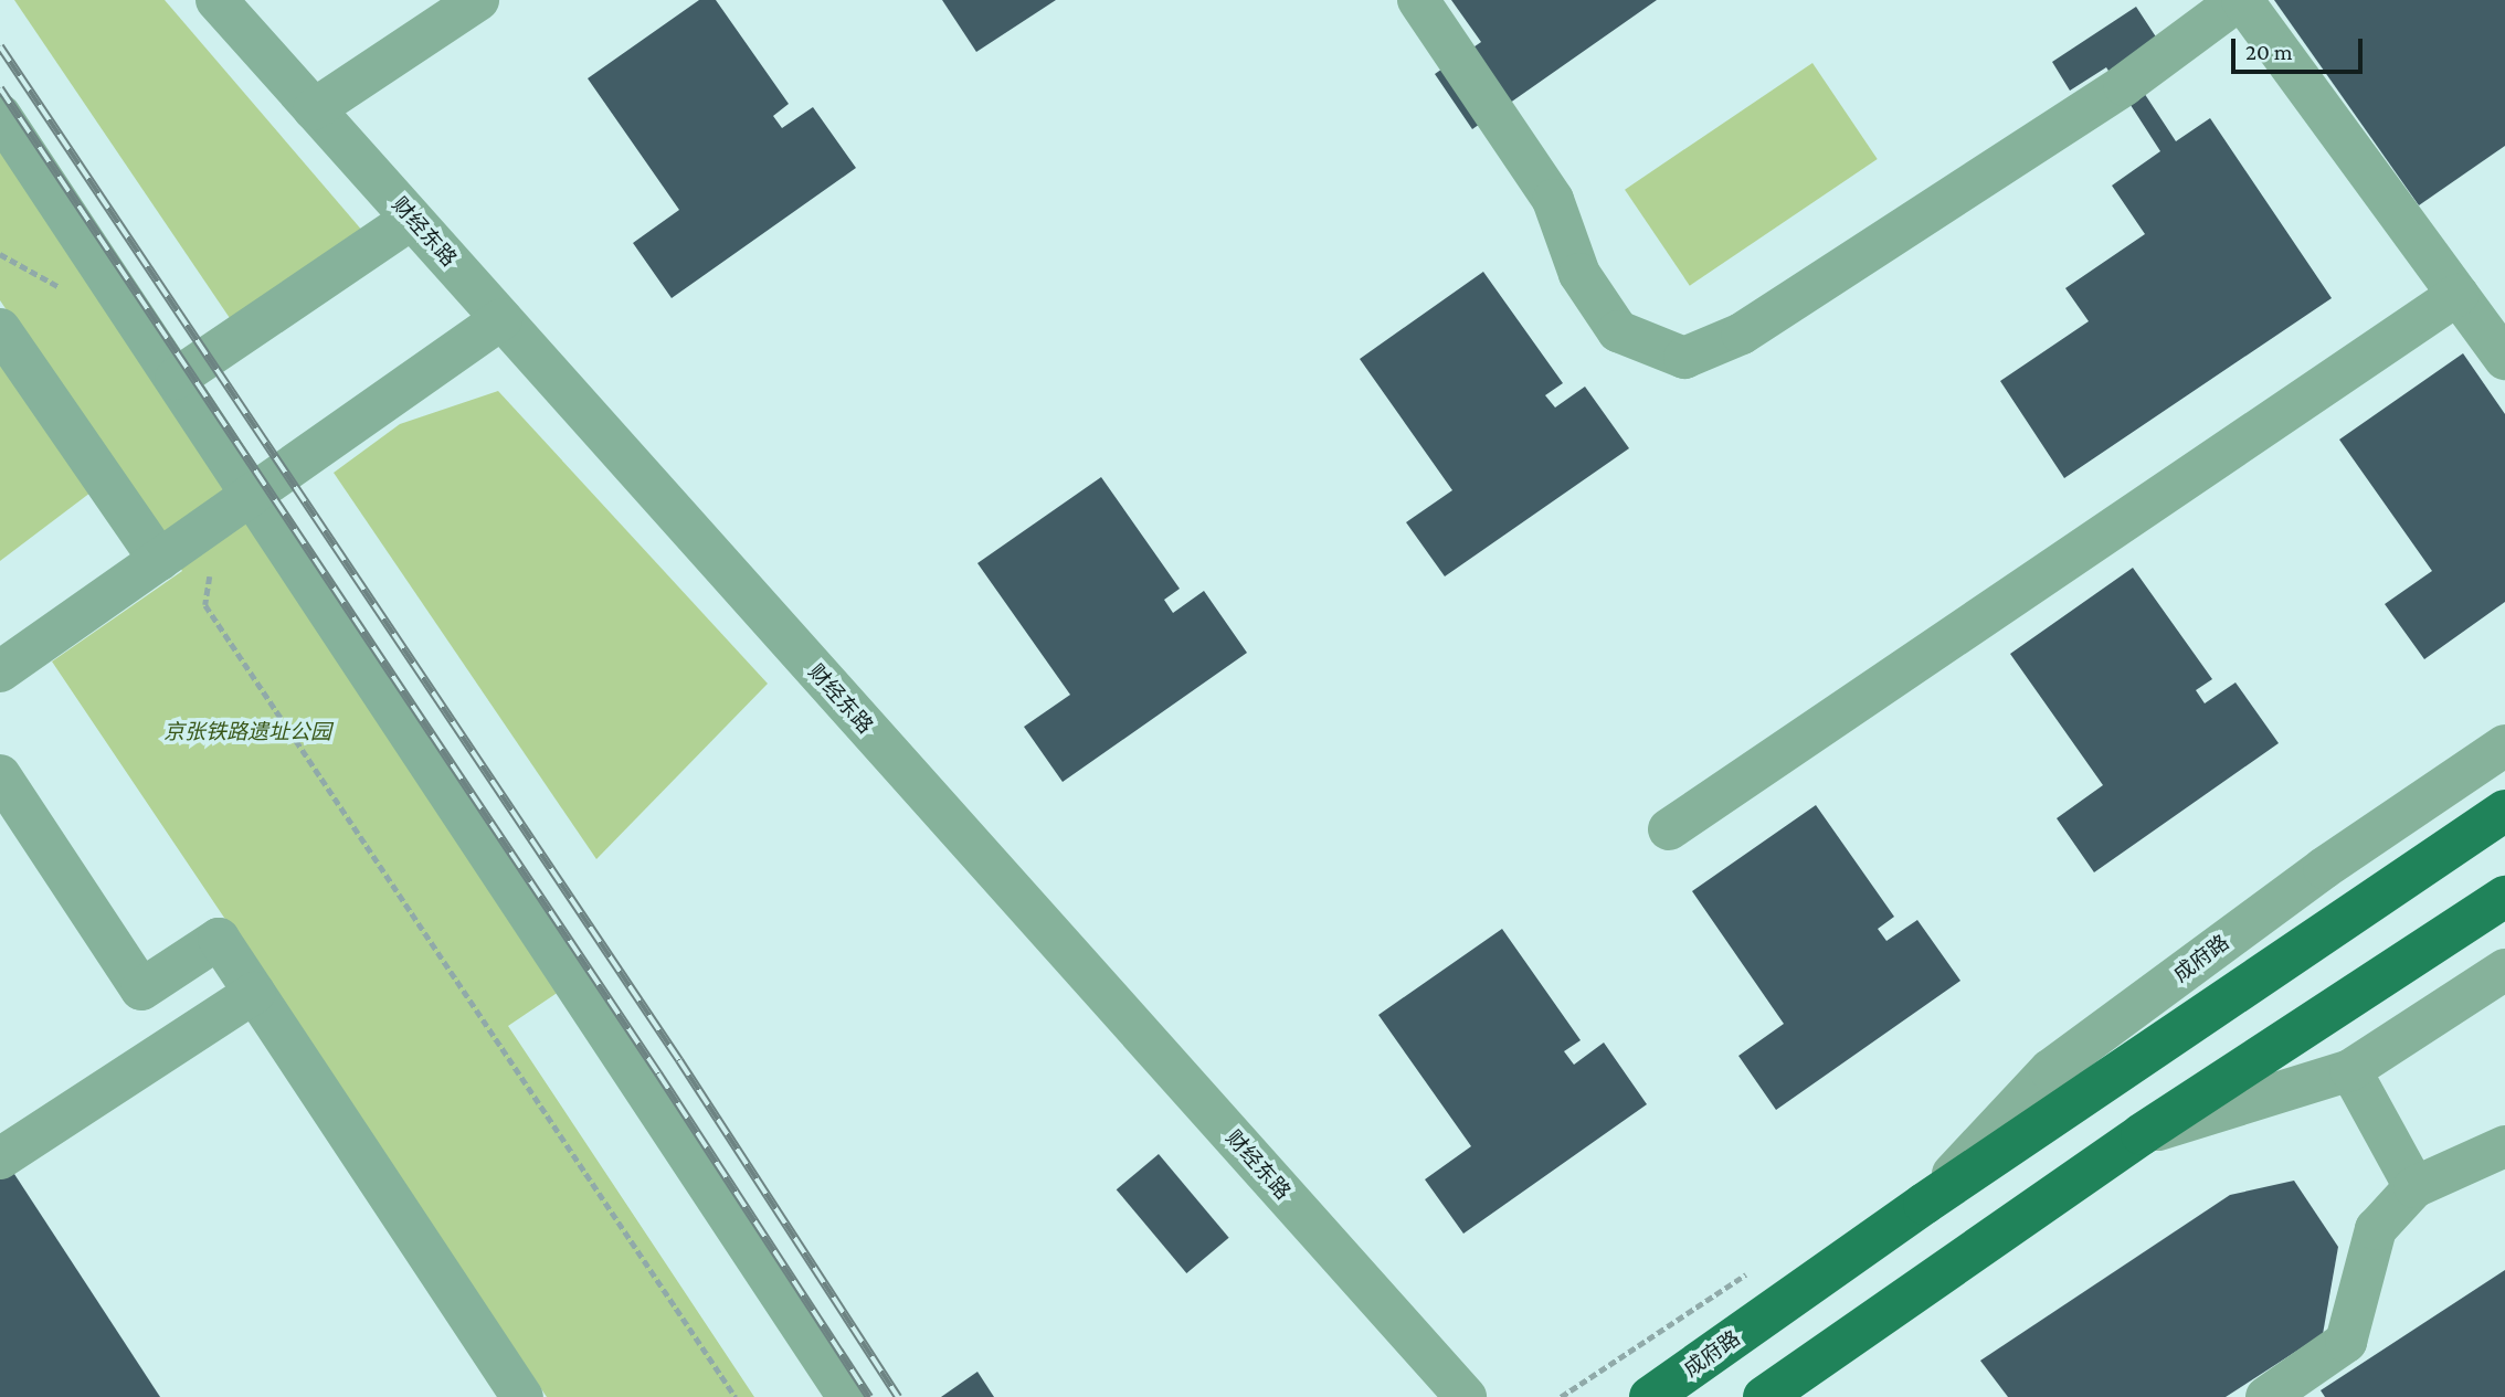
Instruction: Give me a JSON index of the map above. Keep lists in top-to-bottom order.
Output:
{
  "streets": {
    "main road": ["成府路"],
    "street": ["财经东路"]
  },
  "parks": ["京张铁路遗址公园"],
  "scale_bar": "20 m"
}
